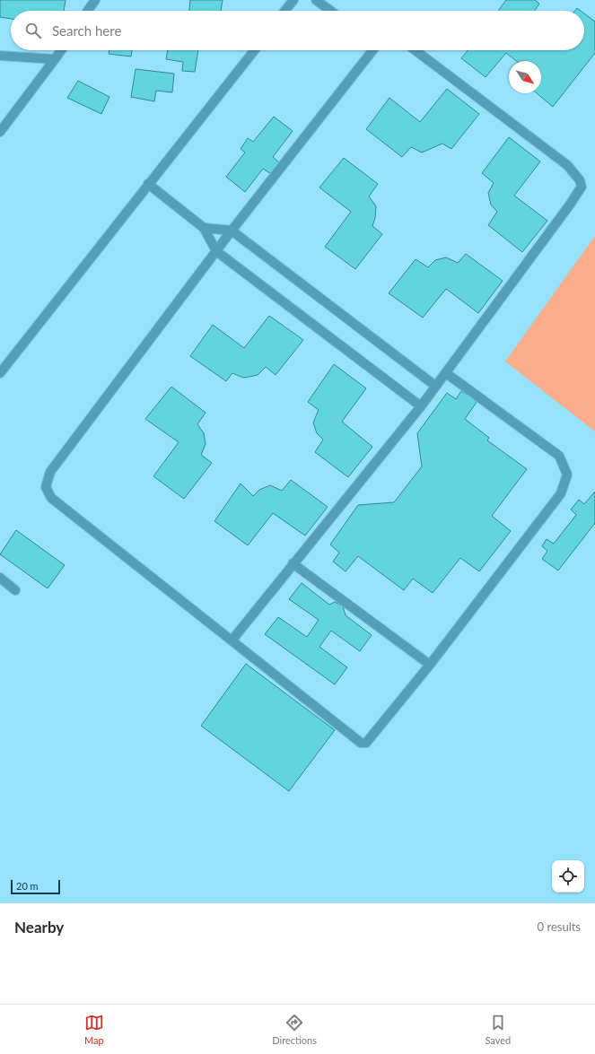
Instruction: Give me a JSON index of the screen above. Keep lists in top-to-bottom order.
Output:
{
  "scale_bar": "20 m",
  "north": "bottom right",
  "page": {
    "search": "Search here",
    "scale": "20 m",
    "heading": ["Nearby", "0 results"],
    "nav": ["Map", "Directions", "Saved"]
  }
}
